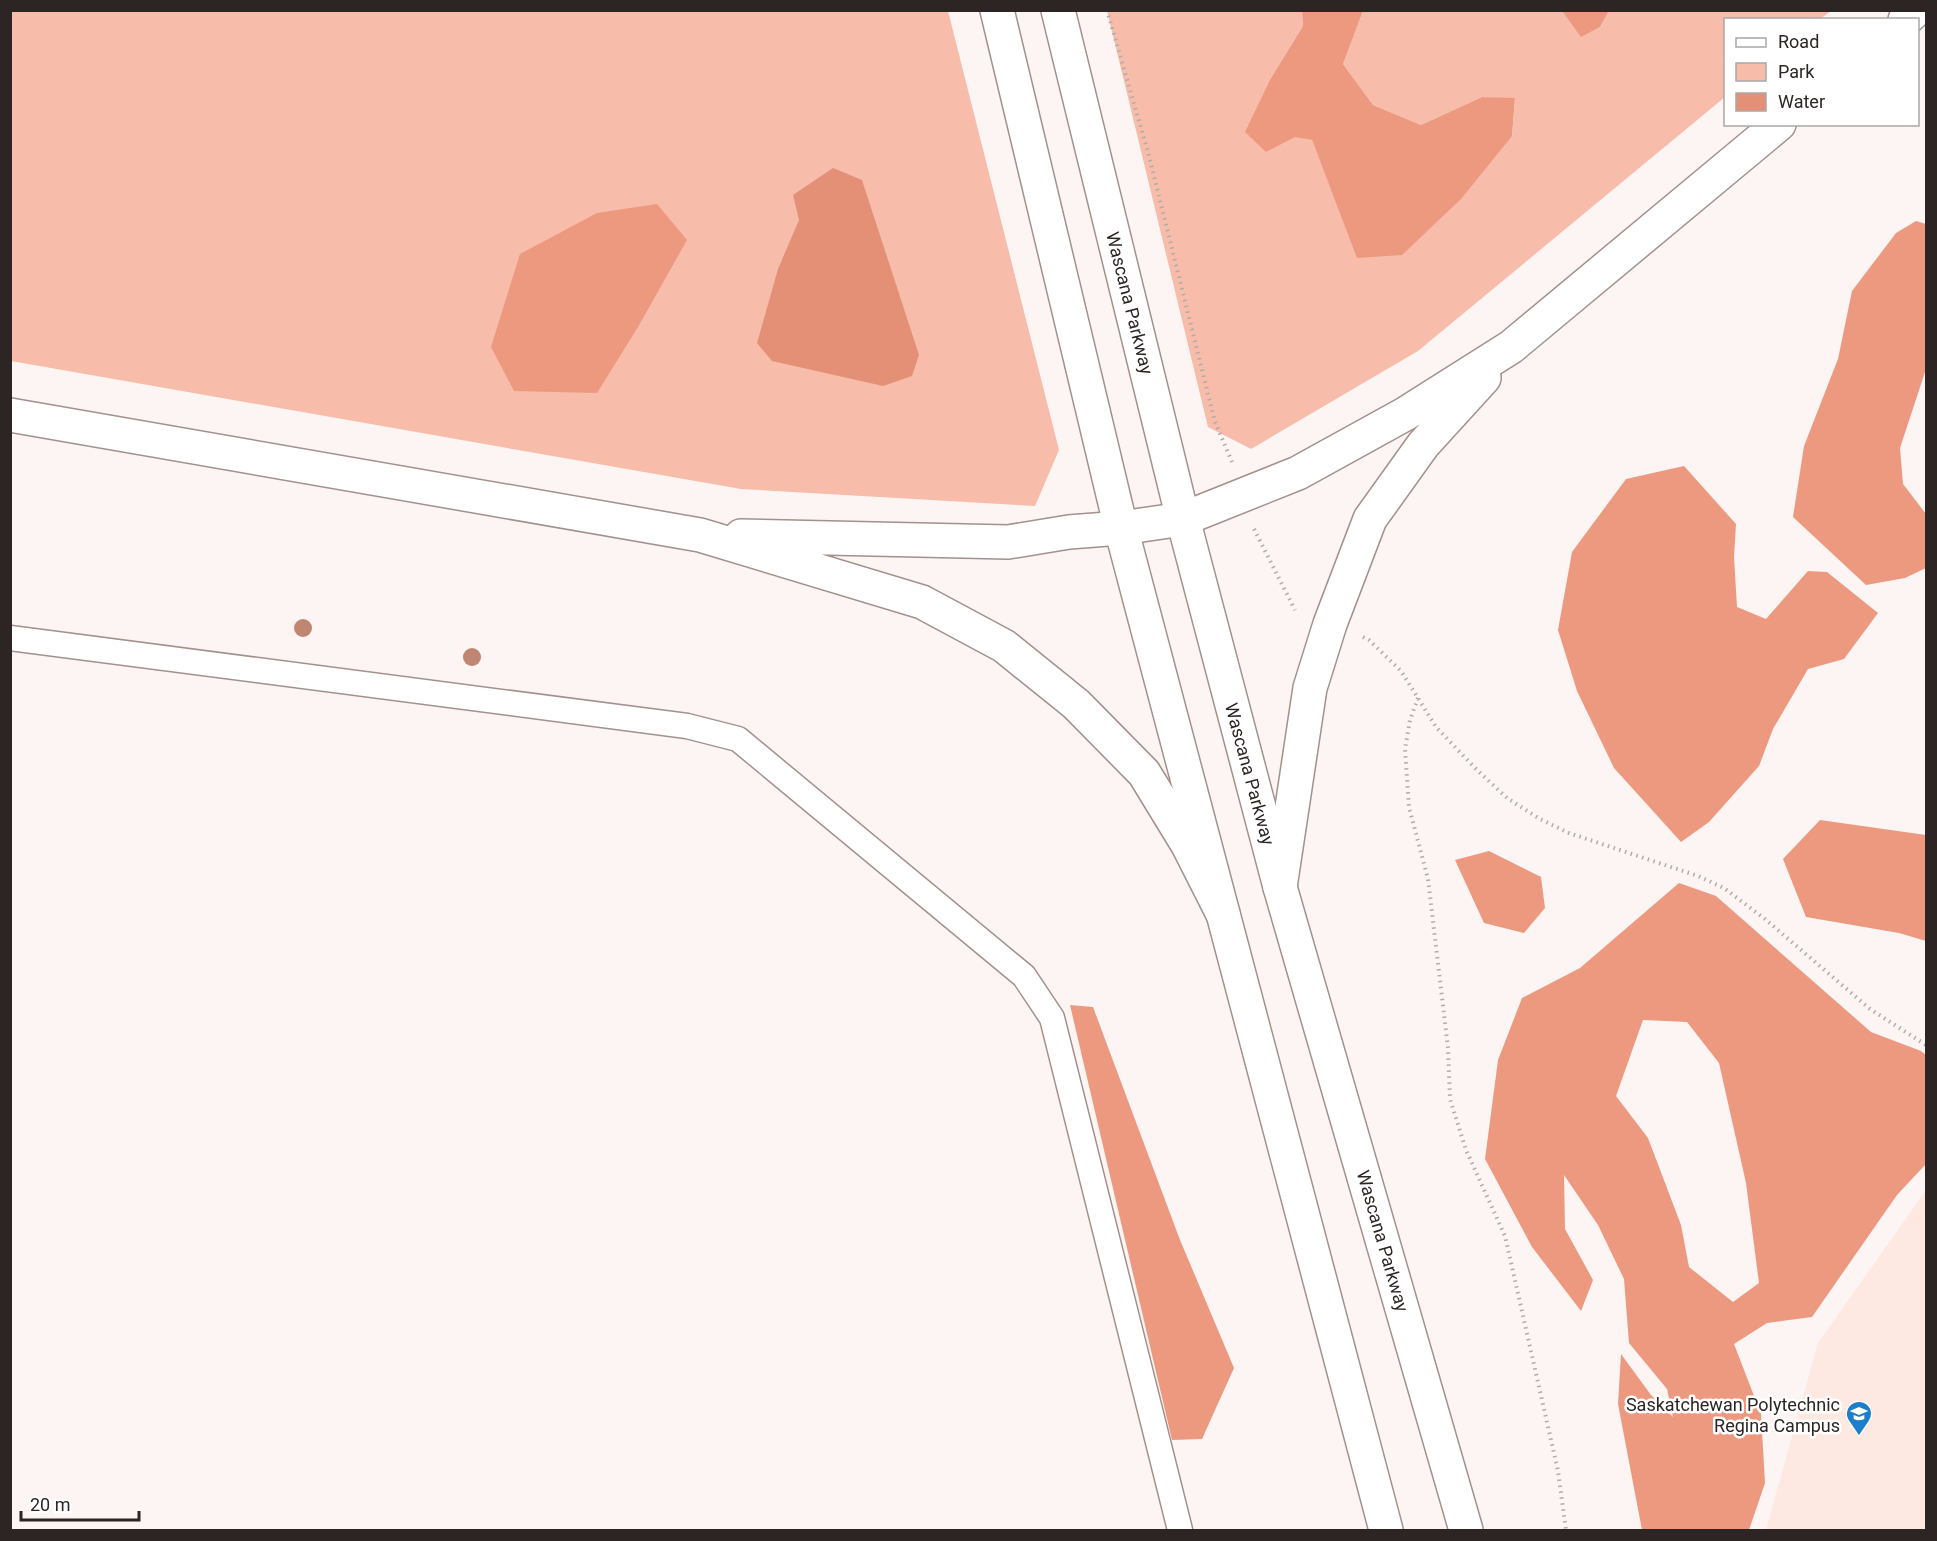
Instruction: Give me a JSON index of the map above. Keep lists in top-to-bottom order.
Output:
{
  "streets": {
    "main road": ["Wascana Parkway"]
  },
  "places": {
    "school or university": ["Saskatchewan Polytechnic Regina Campus"]
  },
  "legend": ["Road", "Park", "Water"],
  "scale_bar": "20 m"
}
